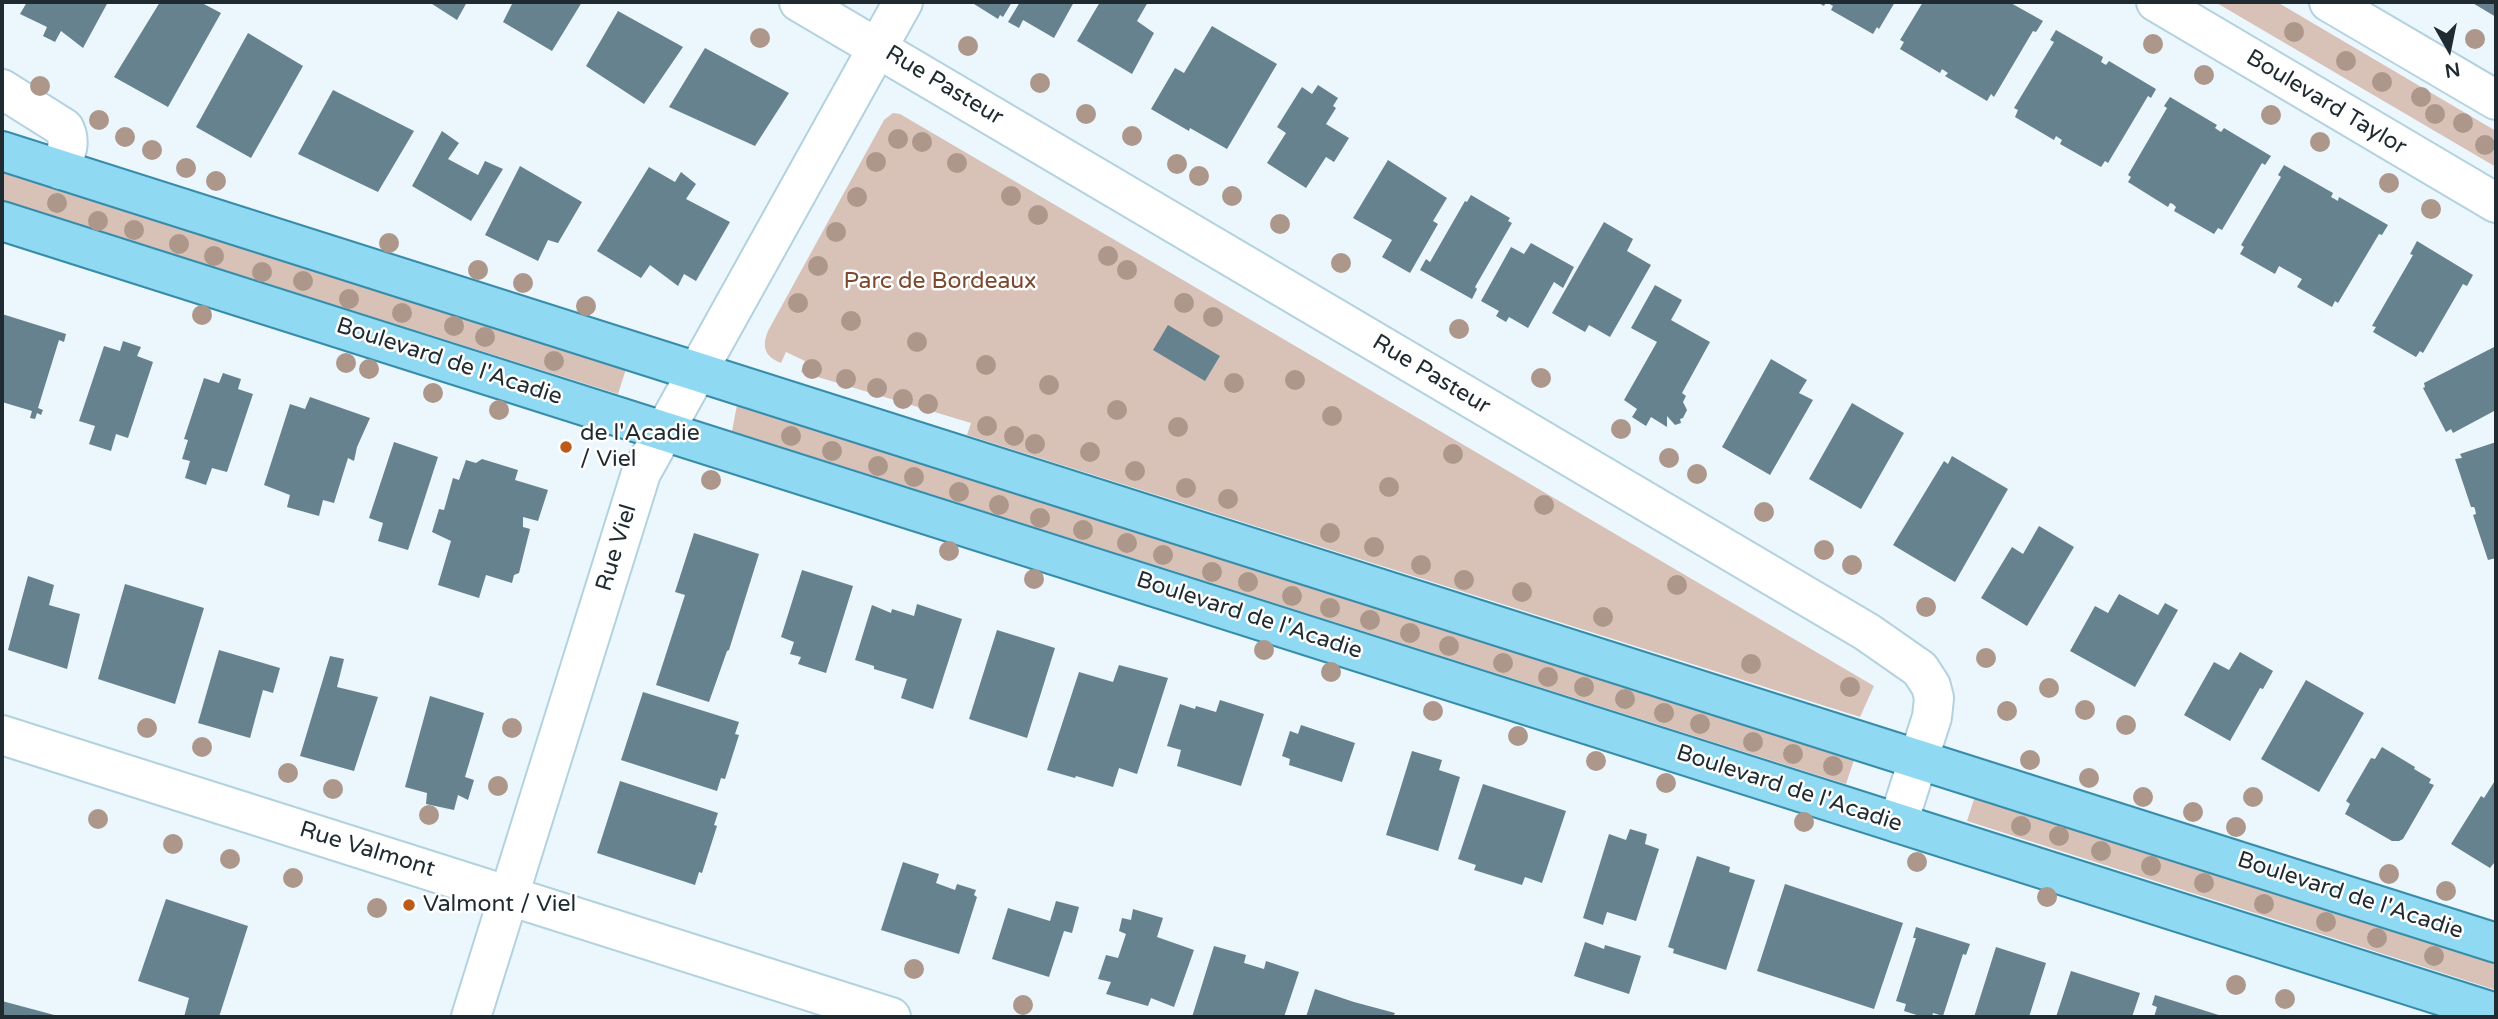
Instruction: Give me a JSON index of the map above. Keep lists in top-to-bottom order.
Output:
{
  "streets": {
    "main road": ["Boulevard de l'Acadie"],
    "street": [
      "Rue Pasteur",
      "Boulevard Taylor",
      "Rue Viel",
      "Rue Valmont"
    ]
  },
  "crossings": [
    ["Rue Pasteur", "Boulevard de l'Acadie"],
    ["Rue Pasteur", "Rue Viel"],
    ["Boulevard de l'Acadie", "Rue Viel"],
    ["Rue Viel", "Rue Valmont"]
  ],
  "parks": ["Parc de Bordeaux"],
  "places": ["de l'Acadie / Viel", "Valmont / Viel"],
  "north": "bottom"
}
